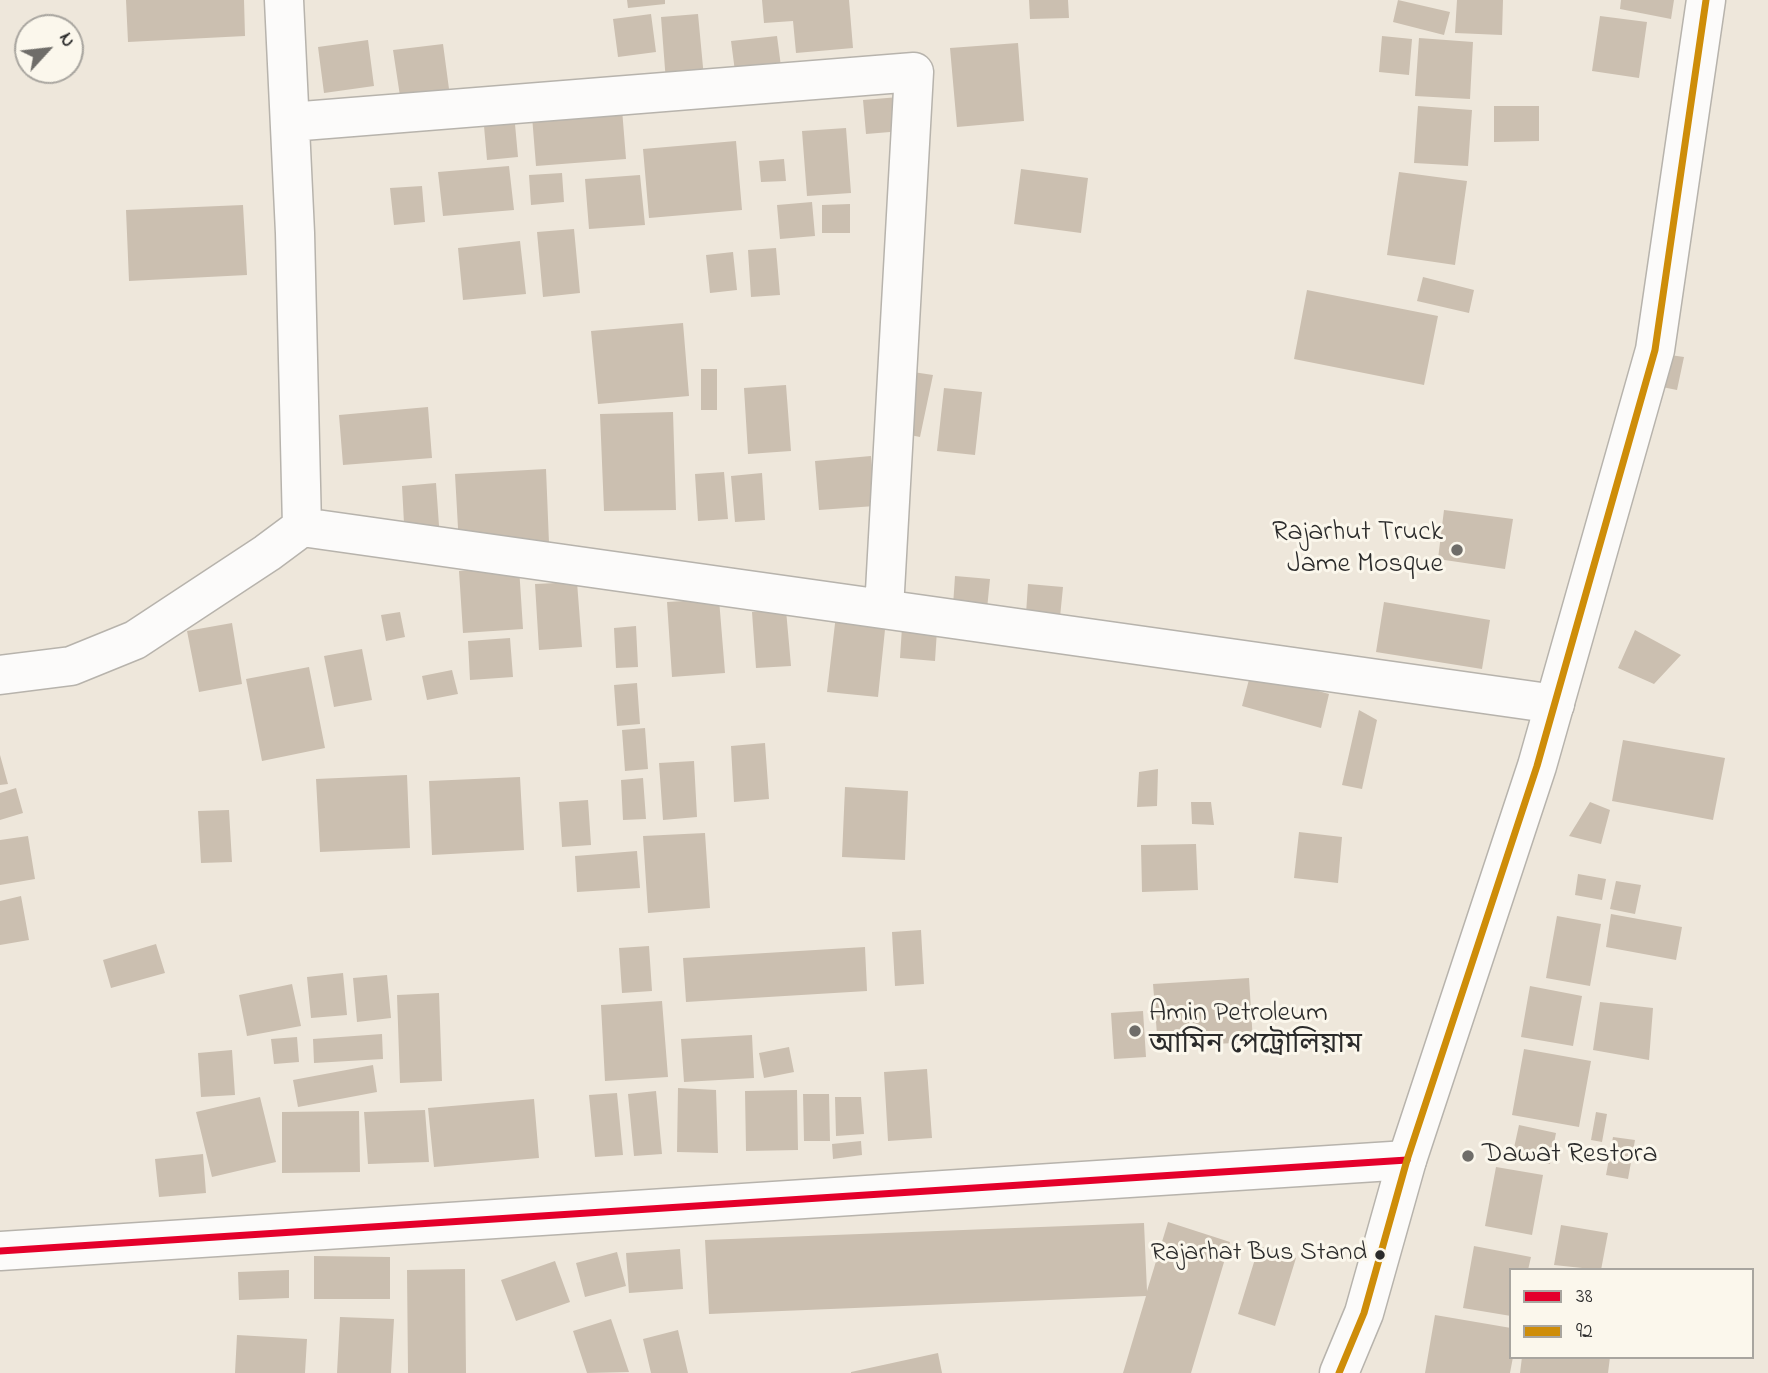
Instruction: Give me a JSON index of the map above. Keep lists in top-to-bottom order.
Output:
{
  "places": [
    "Rajarhut Truck Jame Mosque",
    "Amin Petroleum আমিন পেট্রোলিয়াম",
    "Dawat Restora",
    "Rajarhat Bus Stand"
  ],
  "lines": ["transit line 92", "transit line 38"],
  "legend": ["38", "92"],
  "north": "top right"
}
